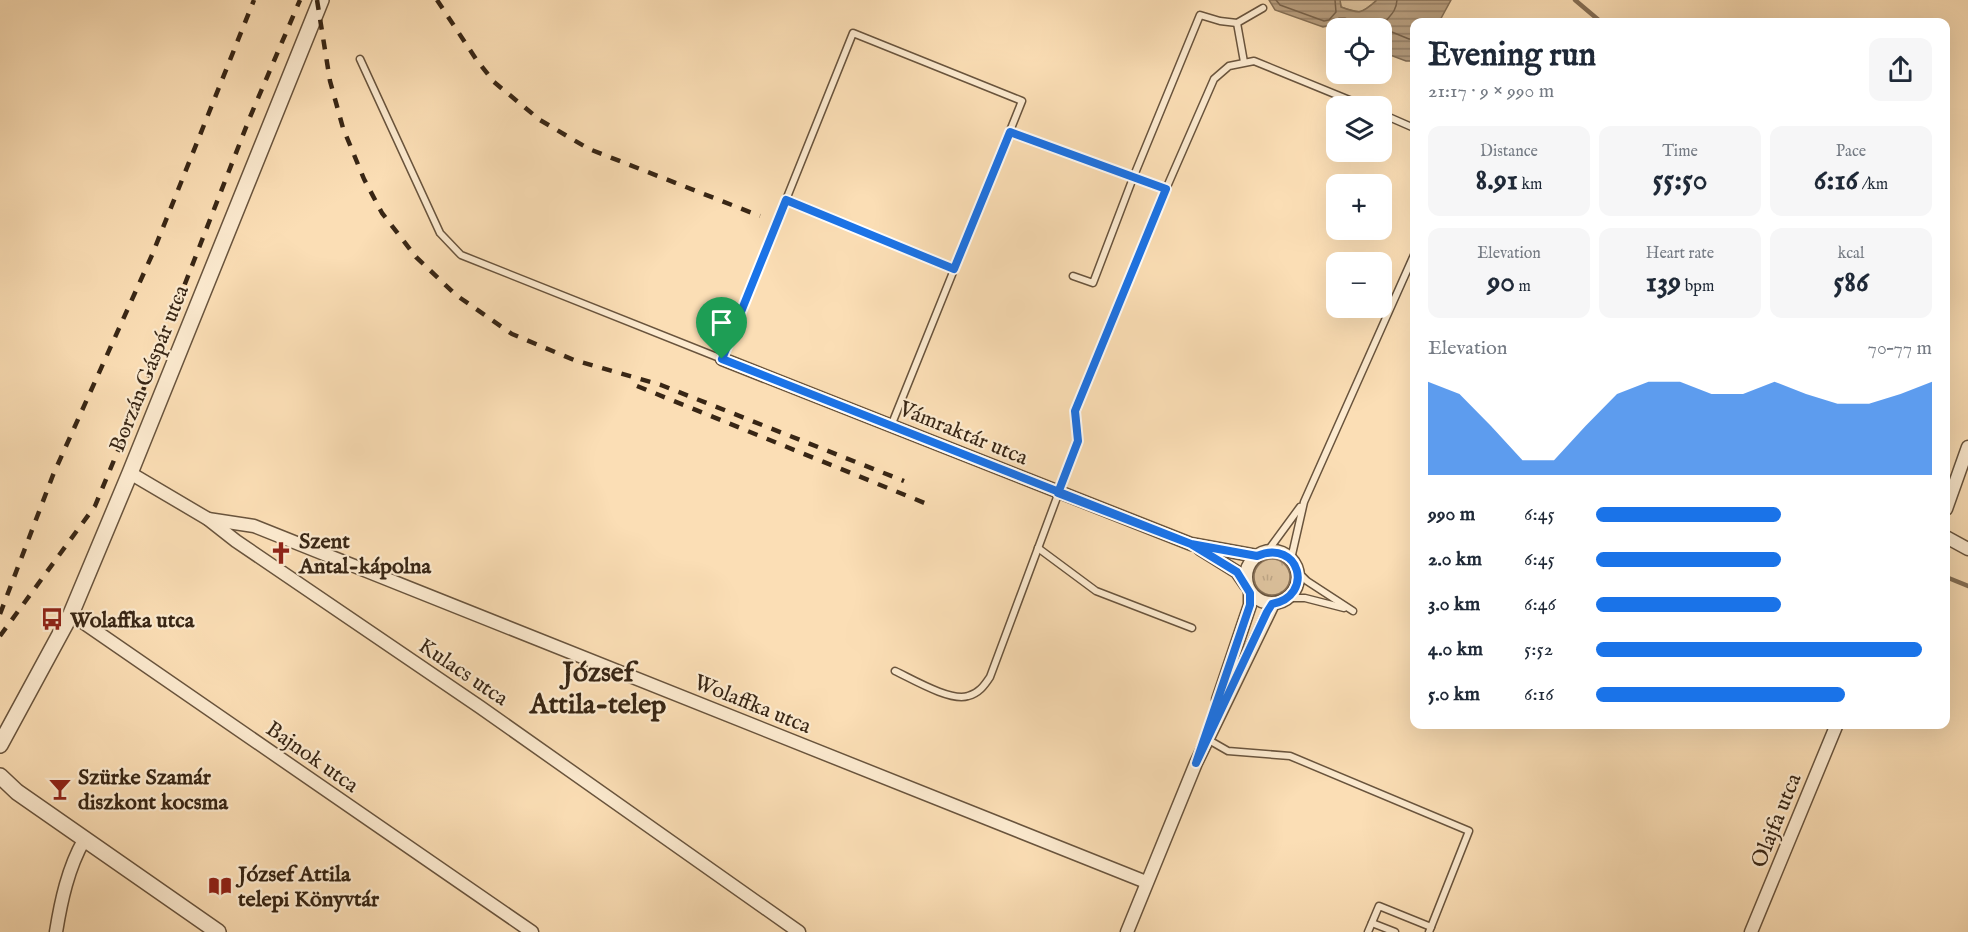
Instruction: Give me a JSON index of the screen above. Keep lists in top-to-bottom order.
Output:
{
  "streets": {
    "street": [
      "Borzán Gáspár utca",
      "Vámraktár utca",
      "Kulacs utca",
      "Wolaffka utca",
      "Bajnok utca",
      "Olajfa utca"
    ]
  },
  "crossings": [
    ["Borzán Gáspár utca", "Kulacs utca"],
    ["Borzán Gáspár utca", "Bajnok utca"],
    ["Kulacs utca", "Wolaffka utca"]
  ],
  "districts": ["József Attila-telep"],
  "places": {
    "church": ["Szent Antal-kápolna"],
    "bus stop": ["Wolaffka utca"],
    "bar": ["Szürke Szamár diszkont kocsma"],
    "library": ["József Attila telepi Könyvtár"]
  },
  "page": {
    "map_buttons": ["+", "−"],
    "heading": ["Evening run", "21:17 · 9 × 990 m"],
    "stats": [
      ["Distance", "8.91 km"],
      ["Time", "55:50"],
      ["Pace", "6:16 /km"],
      ["Elevation", "90 m"],
      ["Heart rate", "139 bpm"],
      ["kcal", "586"]
    ],
    "chart": ["Elevation", "70–77 m"],
    "list": [
      {
        "name": "990 m",
        "note": "6:45"
      },
      {
        "name": "2.0 km",
        "note": "6:45"
      },
      {
        "name": "3.0 km",
        "note": "6:46"
      },
      {
        "name": "4.0 km",
        "note": "5:52"
      },
      {
        "name": "5.0 km",
        "note": "6:16"
      }
    ]
  }
}
